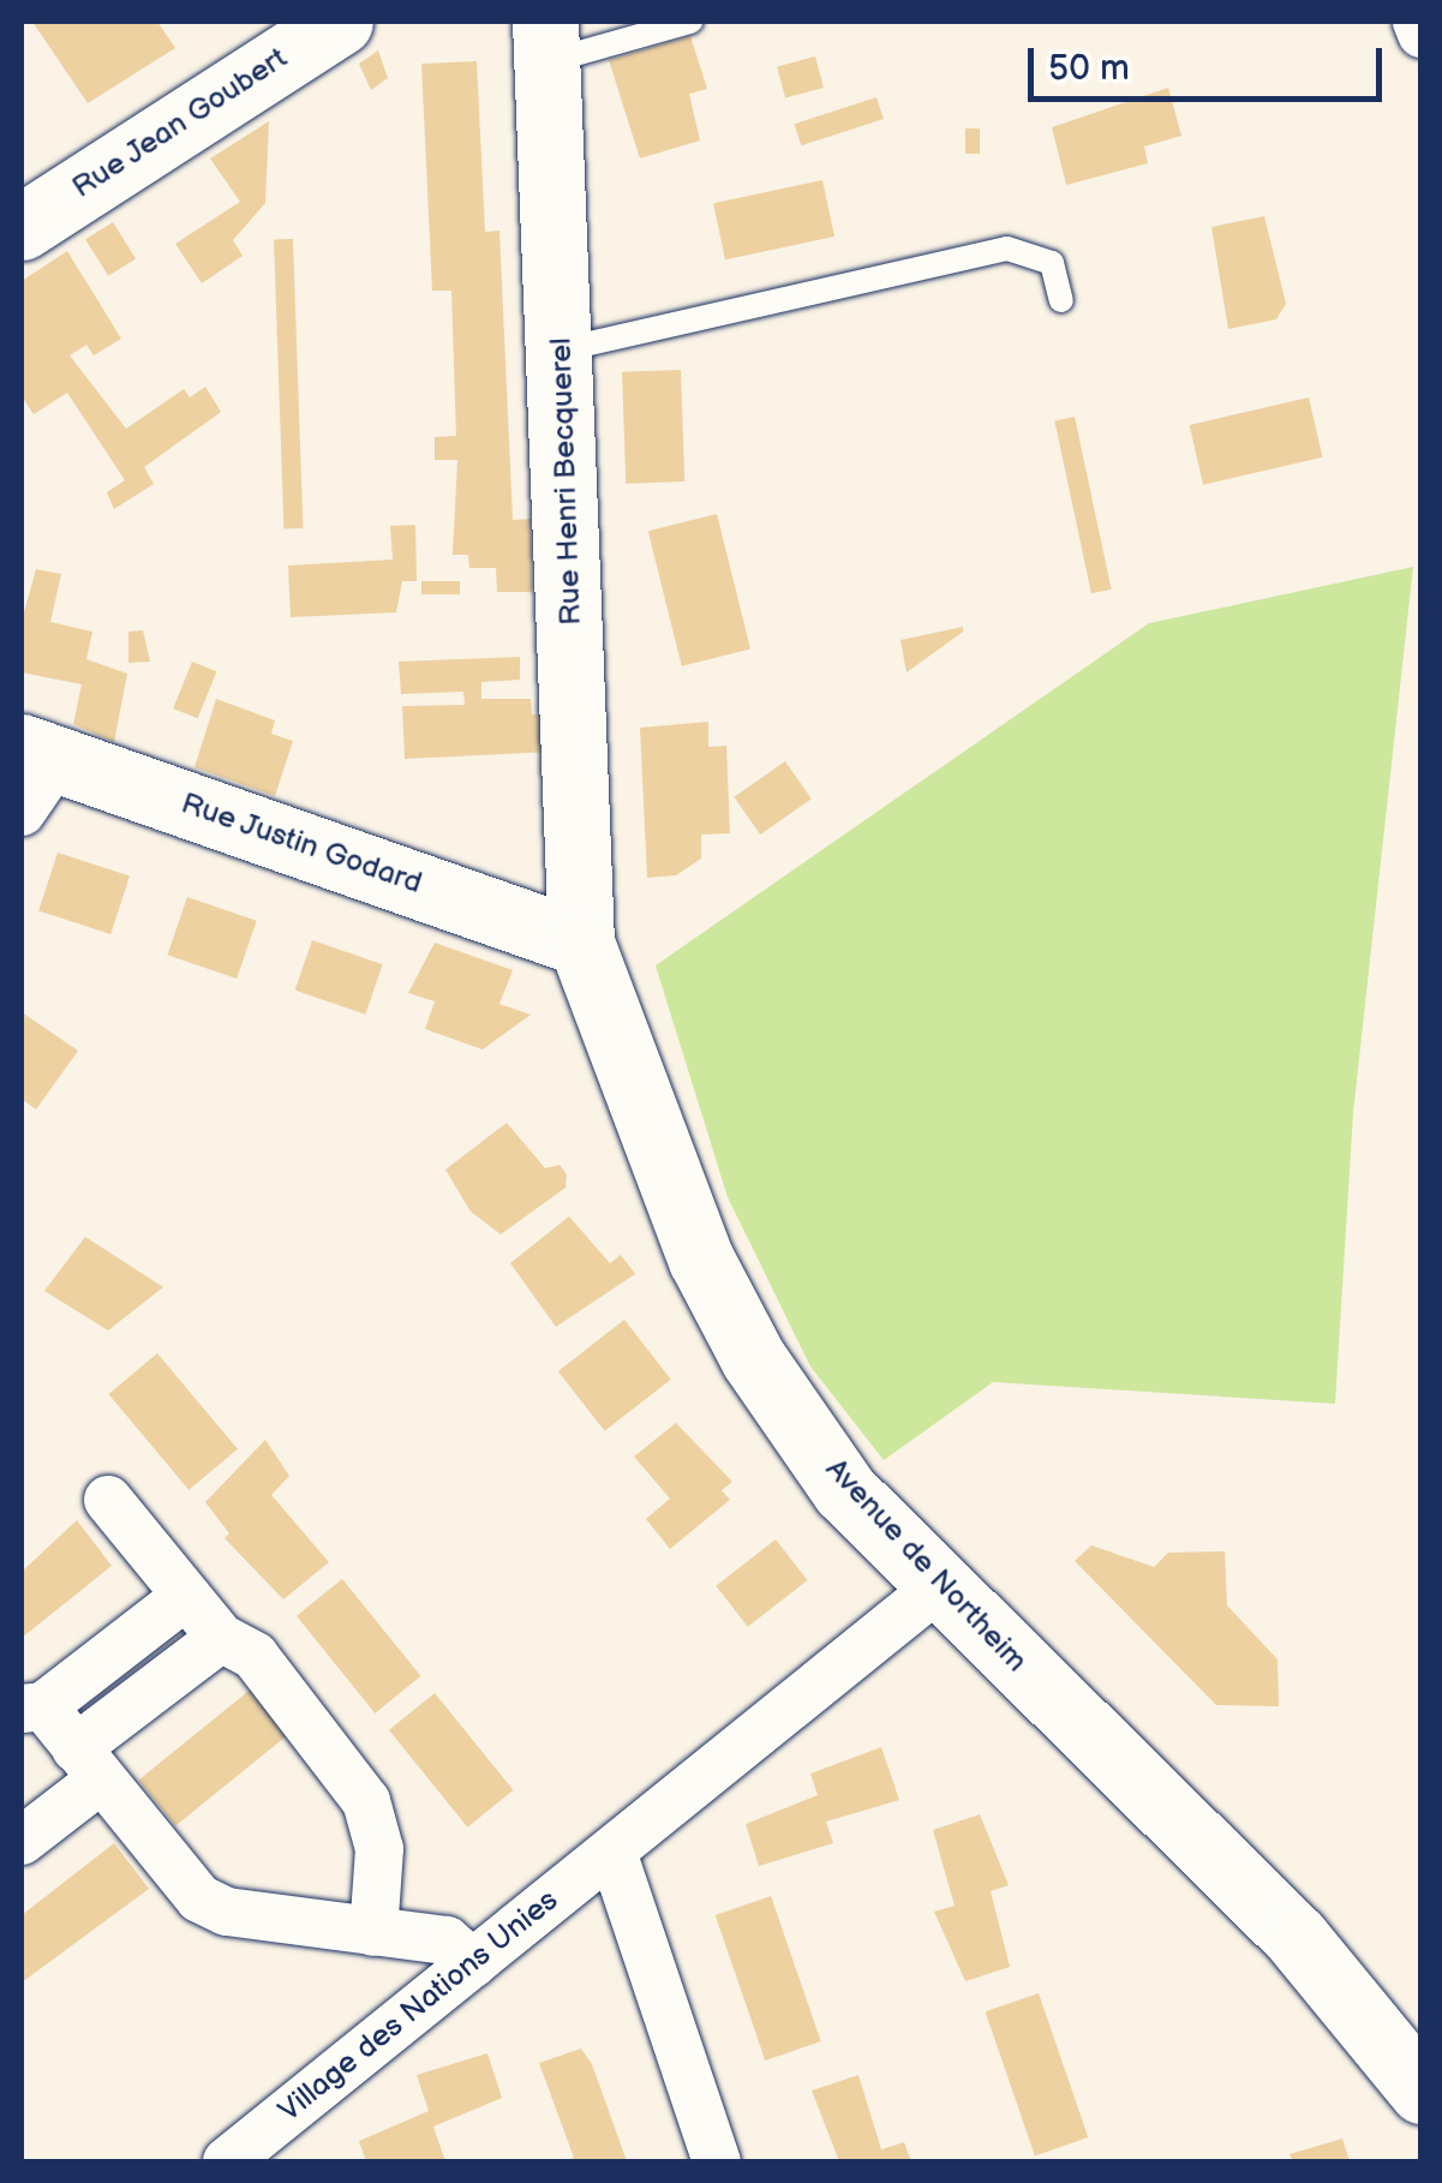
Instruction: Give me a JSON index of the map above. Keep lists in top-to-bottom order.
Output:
{
  "streets": {
    "street": [
      "Rue Jean Goubert",
      "Rue Henri Becquerel",
      "Rue Justin Godard",
      "Avenue de Northeim",
      "Village des Nations Unies"
    ]
  },
  "crossings": [
    ["Rue Henri Becquerel", "Rue Justin Godard"],
    ["Rue Henri Becquerel", "Avenue de Northeim"],
    ["Rue Justin Godard", "Avenue de Northeim"],
    ["Avenue de Northeim", "Village des Nations Unies"]
  ],
  "scale_bar": "50 m"
}
